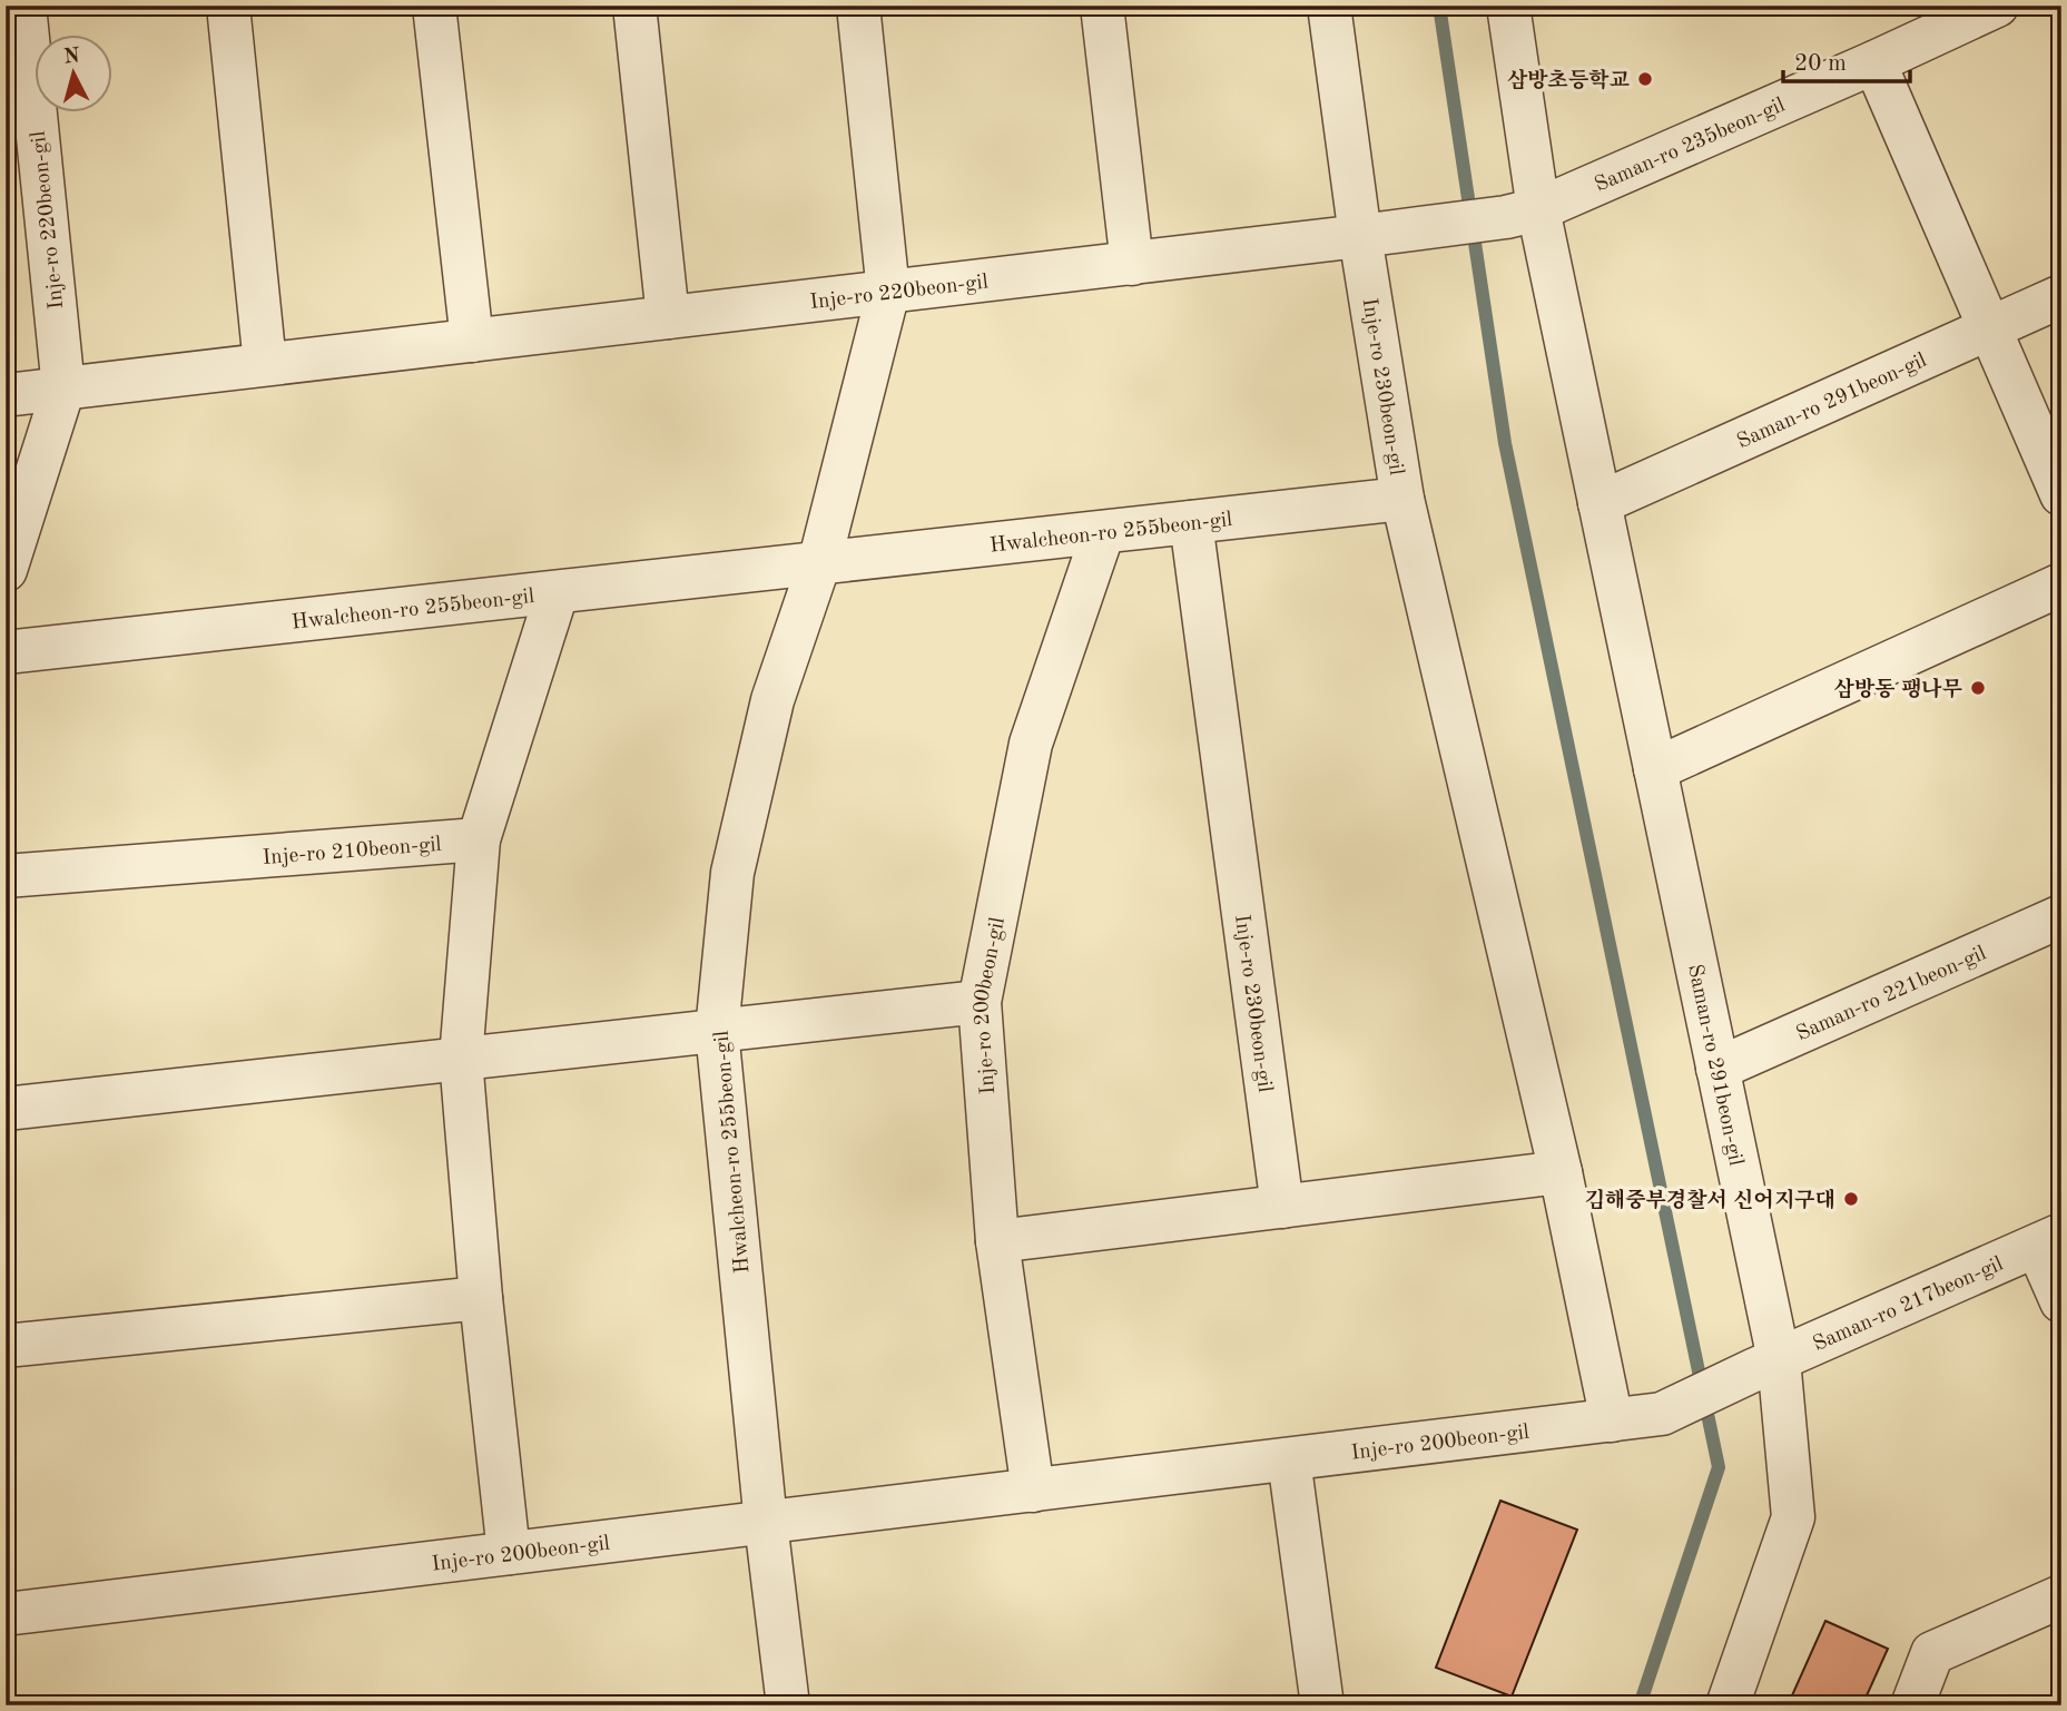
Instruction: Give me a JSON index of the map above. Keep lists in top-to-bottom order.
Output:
{
  "streets": {
    "street": [
      "Saman-ro 235beon-gil",
      "Inje-ro 220beon-gil",
      "Inje-ro 230beon-gil",
      "Saman-ro 291beon-gil",
      "Hwalcheon-ro 255beon-gil",
      "Inje-ro 210beon-gil",
      "Saman-ro 221beon-gil",
      "Inje-ro 200beon-gil",
      "Saman-ro 217beon-gil"
    ]
  },
  "crossings": [
    ["Saman-ro 235beon-gil", "Inje-ro 220beon-gil"],
    ["Saman-ro 235beon-gil", "Inje-ro 230beon-gil"],
    ["Saman-ro 235beon-gil", "Saman-ro 291beon-gil"],
    ["Inje-ro 220beon-gil", "Inje-ro 230beon-gil"],
    ["Inje-ro 220beon-gil", "Hwalcheon-ro 255beon-gil"],
    ["Inje-ro 230beon-gil", "Hwalcheon-ro 255beon-gil"],
    ["Inje-ro 230beon-gil", "Inje-ro 200beon-gil"],
    ["Saman-ro 291beon-gil", "Saman-ro 221beon-gil"],
    ["Saman-ro 291beon-gil", "Saman-ro 217beon-gil"],
    ["Hwalcheon-ro 255beon-gil", "Inje-ro 200beon-gil"],
    ["Inje-ro 200beon-gil", "Saman-ro 217beon-gil"]
  ],
  "places": ["삼방초등학교", "삼방동 팽나무", "김해중부경찰서 신어지구대"],
  "scale_bar": "20 m",
  "north": "top"
}
